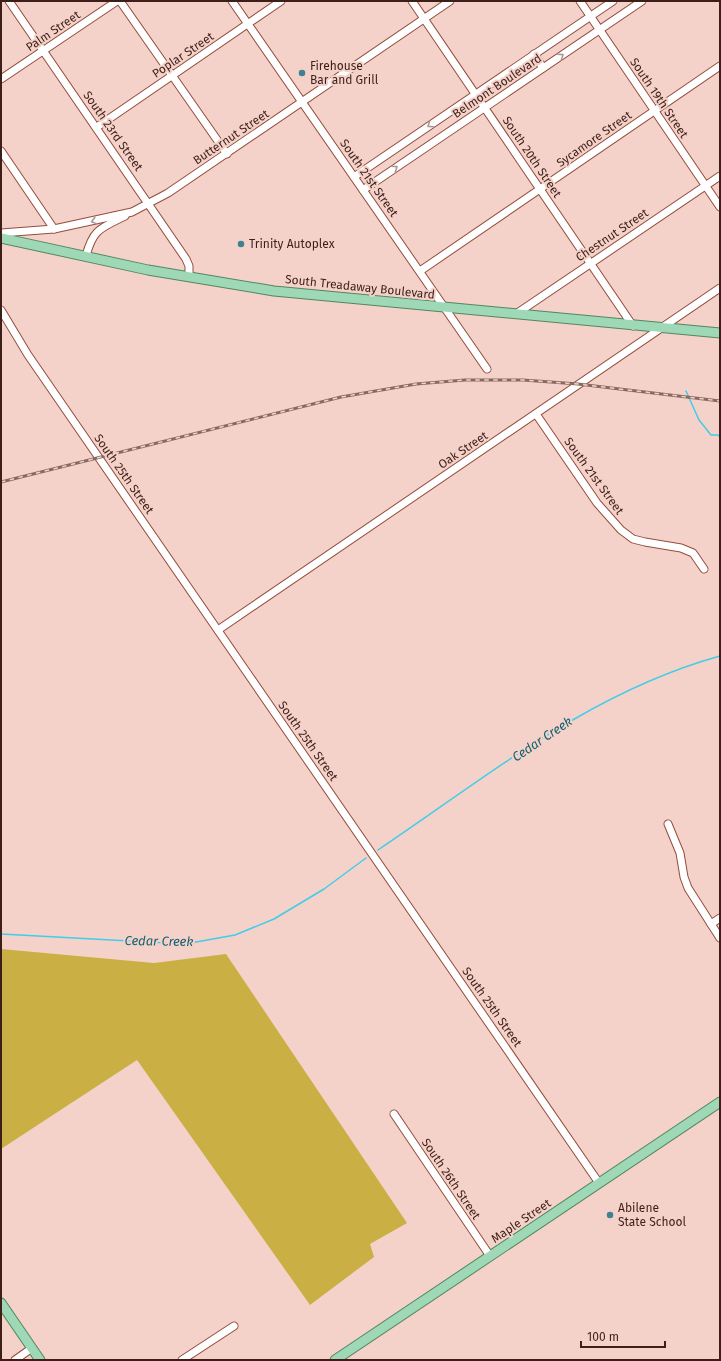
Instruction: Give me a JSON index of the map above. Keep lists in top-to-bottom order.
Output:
{
  "streets": {
    "main road": ["South Treadaway Boulevard", "Maple Street"],
    "street": [
      "Palm Street",
      "Poplar Street",
      "Belmont Boulevard",
      "South 19th Street",
      "South 23rd Street",
      "Butternut Street",
      "Sycamore Street",
      "South 20th Street",
      "South 21st Street",
      "Chestnut Street",
      "Oak Street",
      "South 25th Street",
      "South 26th Street"
    ]
  },
  "crossings": [
    ["Palm Street", "South 23rd Street"],
    ["Poplar Street", "South 23rd Street"],
    ["Poplar Street", "South 21st Street"],
    ["Belmont Boulevard", "South 19th Street"],
    ["Belmont Boulevard", "South 20th Street"],
    ["Belmont Boulevard", "South 21st Street"],
    ["South 19th Street", "Sycamore Street"],
    ["South 19th Street", "Chestnut Street"],
    ["South 23rd Street", "Butternut Street"],
    ["South 23rd Street", "South Treadaway Boulevard"],
    ["Butternut Street", "South 20th Street"],
    ["Butternut Street", "South 21st Street"],
    ["Sycamore Street", "South 20th Street"],
    ["Sycamore Street", "South 21st Street"],
    ["South 20th Street", "Chestnut Street"],
    ["South 20th Street", "South Treadaway Boulevard"],
    ["South 21st Street", "South Treadaway Boulevard"],
    ["South 21st Street", "Oak Street"],
    ["Chestnut Street", "South Treadaway Boulevard"],
    ["South Treadaway Boulevard", "Oak Street"],
    ["Oak Street", "South 25th Street"],
    ["South 25th Street", "Maple Street"],
    ["South 26th Street", "Maple Street"]
  ],
  "water": ["Cedar Creek"],
  "places": ["Firehouse Bar and Grill", "Trinity Autoplex", "Abilene State School"],
  "scale_bar": "100 m"
}
